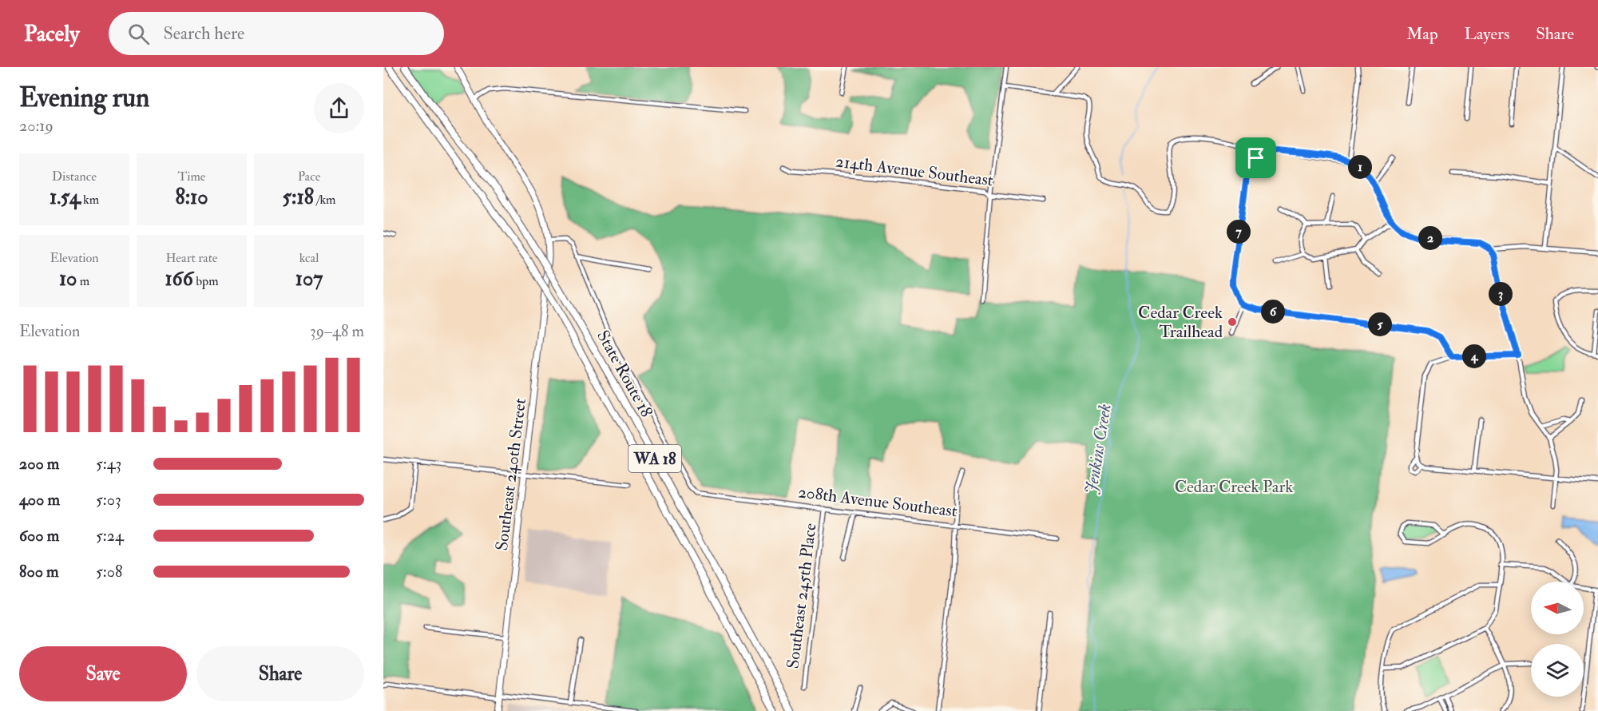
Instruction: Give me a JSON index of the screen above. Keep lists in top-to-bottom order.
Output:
{
  "streets": {
    "highway": ["State Route 18", "WA 18"],
    "main road": ["Southeast 240th Street"],
    "street": ["214th Avenue Southeast", "208th Avenue Southeast", "Southeast 245th Place"]
  },
  "crossings": [
    ["208th Avenue Southeast", "Southeast 245th Place"]
  ],
  "water": ["Jenkins Creek"],
  "parks": ["Cedar Creek Park"],
  "places": ["Cedar Creek Trailhead"],
  "north": "left",
  "page": {
    "header": "Pacely",
    "search": "Search here",
    "nav": ["Map", "Layers", "Share"],
    "heading": ["Evening run", "20:19"],
    "stats": [
      ["Distance", "1.54 km"],
      ["Time", "8:10"],
      ["Pace", "5:18 /km"],
      ["Elevation", "10 m"],
      ["Heart rate", "166 bpm"],
      ["kcal", "107"]
    ],
    "pins": [
      "1",
      "7",
      "2",
      "3",
      "6",
      "5",
      "4"
    ],
    "chart": ["Elevation", "39–48 m"],
    "list": [
      {
        "name": "200 m",
        "note": "5:43"
      },
      {
        "name": "400 m",
        "note": "5:03"
      },
      {
        "name": "600 m",
        "note": "5:24"
      },
      {
        "name": "800 m",
        "note": "5:08"
      }
    ],
    "buttons": ["Save", "Share"]
  }
}
